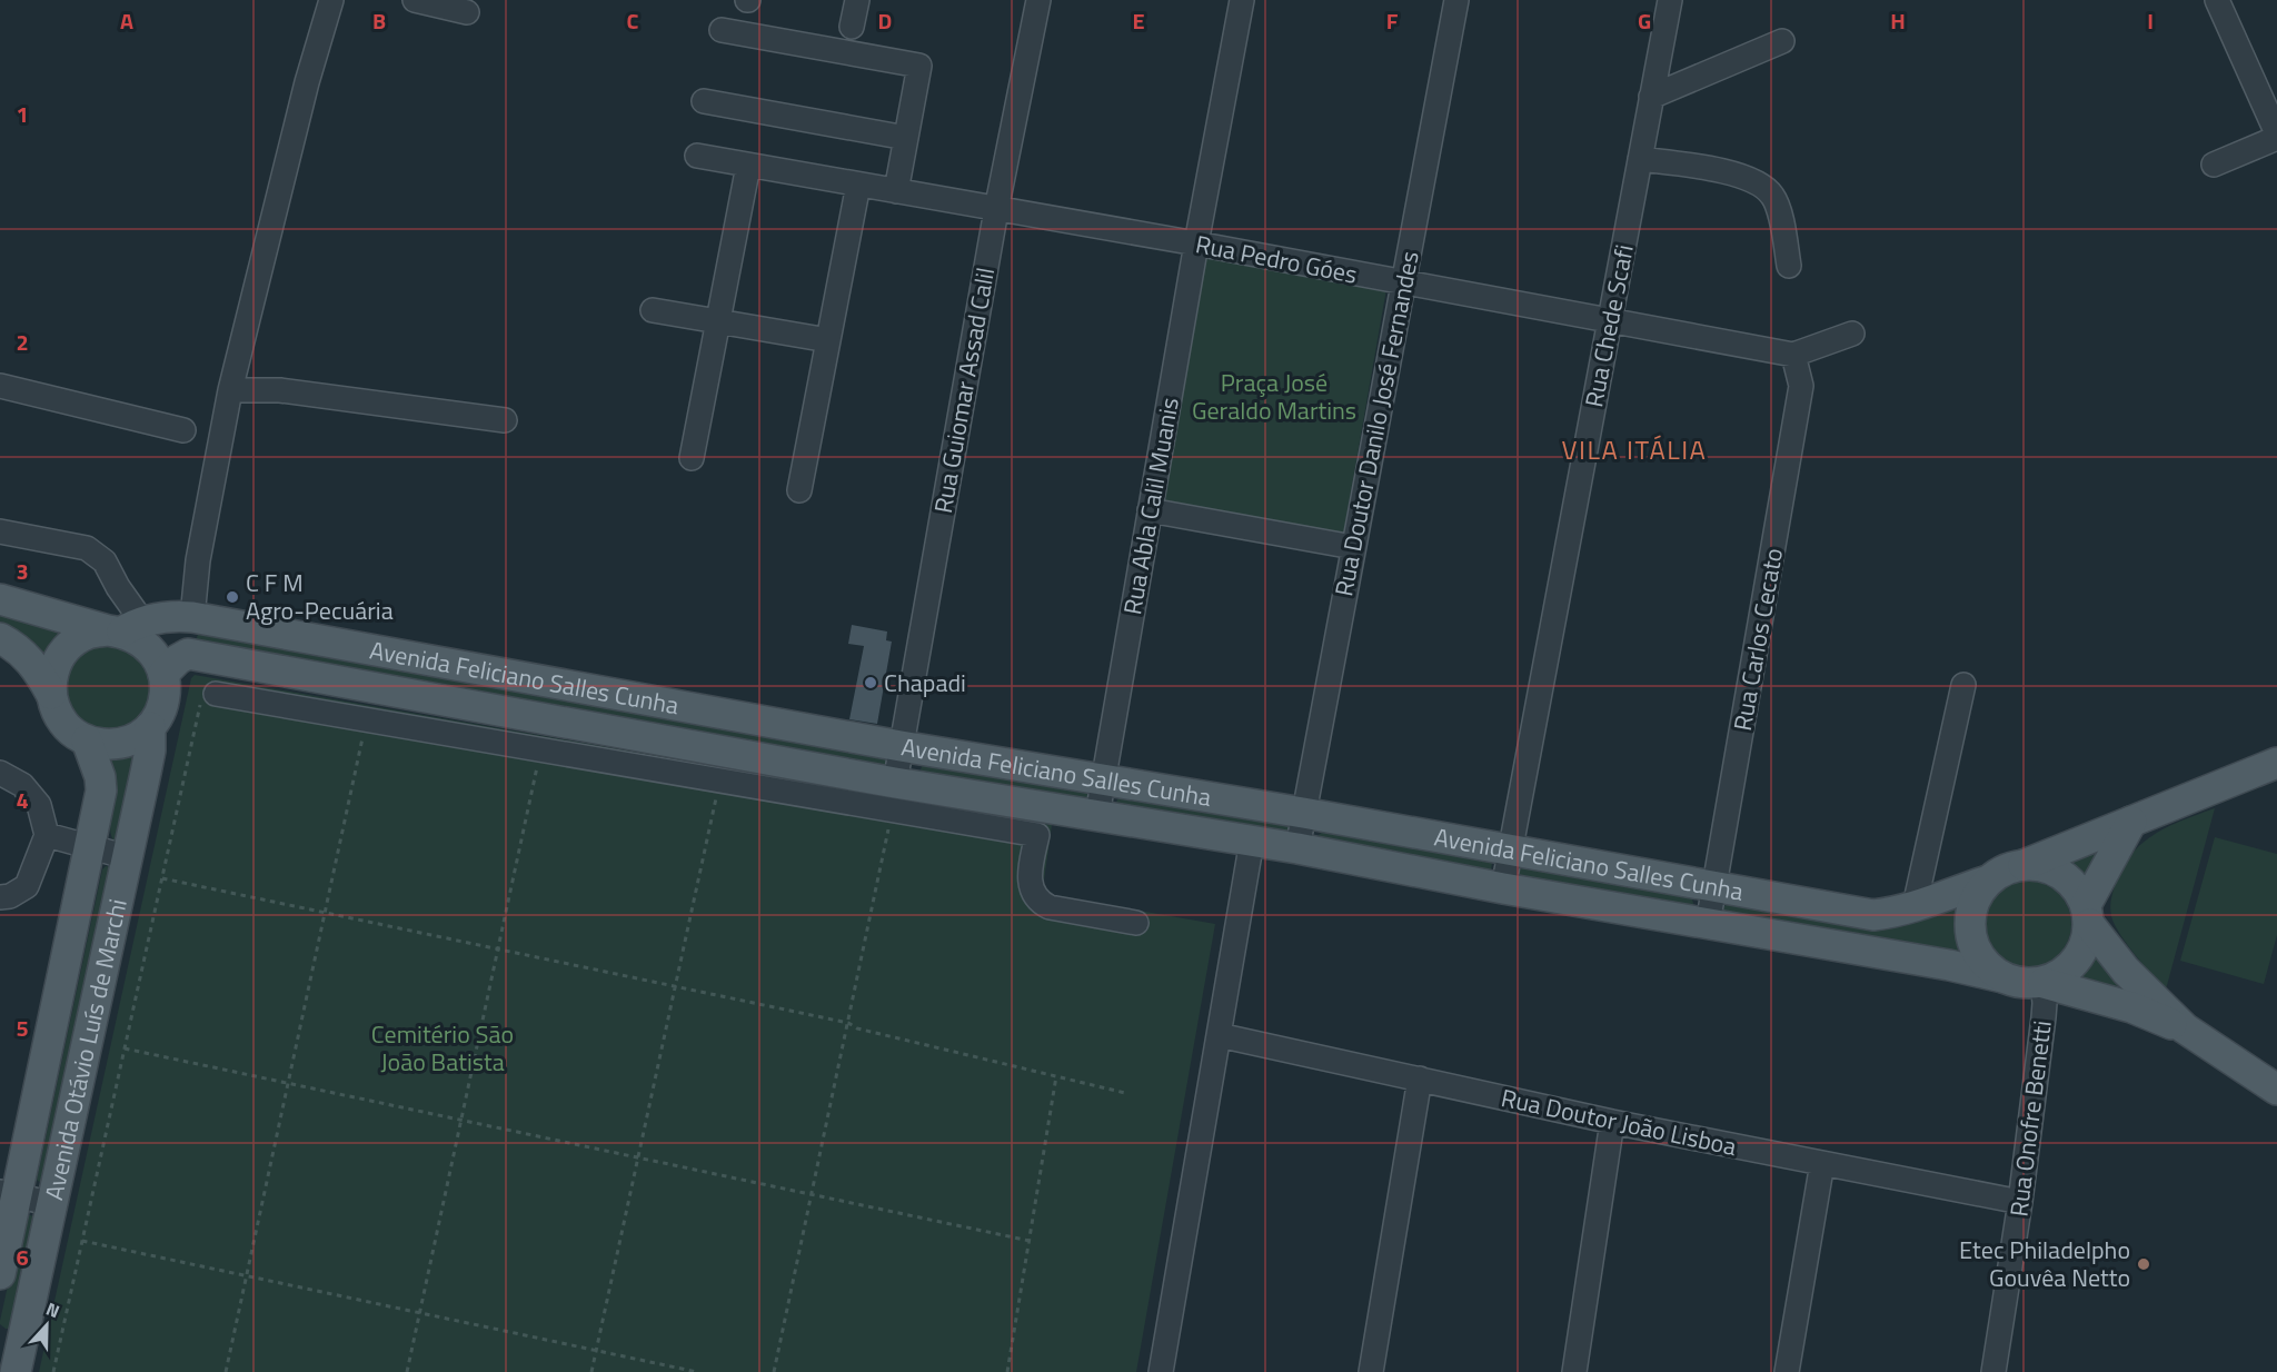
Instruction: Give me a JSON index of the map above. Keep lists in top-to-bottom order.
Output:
{
  "streets": {
    "main road": ["Avenida Feliciano Salles Cunha", "Avenida Otávio Luís de Marchi"],
    "street": [
      "Rua Pedro Góes",
      "Rua Chede Scafi",
      "Rua Guiomar Assad Calil",
      "Rua Doutor Danilo José Fernandes",
      "Rua Abla Calil Muanis",
      "Rua Carlos Cecato",
      "Rua Onofre Benetti",
      "Rua Doutor João Lisboa"
    ]
  },
  "crossings": [
    ["Rua Pedro Góes", "Rua Chede Scafi"],
    ["Rua Pedro Góes", "Rua Guiomar Assad Calil"],
    ["Rua Pedro Góes", "Rua Doutor Danilo José Fernandes"],
    ["Rua Pedro Góes", "Rua Abla Calil Muanis"],
    ["Rua Pedro Góes", "Rua Carlos Cecato"],
    ["Rua Chede Scafi", "Avenida Feliciano Salles Cunha"],
    ["Rua Guiomar Assad Calil", "Avenida Feliciano Salles Cunha"],
    ["Rua Doutor Danilo José Fernandes", "Avenida Feliciano Salles Cunha"],
    ["Rua Abla Calil Muanis", "Avenida Feliciano Salles Cunha"],
    ["Rua Carlos Cecato", "Avenida Feliciano Salles Cunha"],
    ["Avenida Feliciano Salles Cunha", "Avenida Otávio Luís de Marchi"],
    ["Avenida Feliciano Salles Cunha", "Rua Onofre Benetti"],
    ["Rua Onofre Benetti", "Rua Doutor João Lisboa"]
  ],
  "districts": ["VILA ITÁLIA"],
  "parks": ["Praça José Geraldo Martins", "Cemitério São João Batista"],
  "places": ["C F M Agro-Pecuária", "Chapadi", "Etec Philadelpho Gouvêa Netto"],
  "north": "top",
  "grid": {
    "columns": [
      "A",
      "B",
      "C",
      "D",
      "E",
      "F",
      "G",
      "H",
      "I"
    ],
    "rows": [
      "1",
      "2",
      "3",
      "4",
      "5",
      "6"
    ]
  }
}
